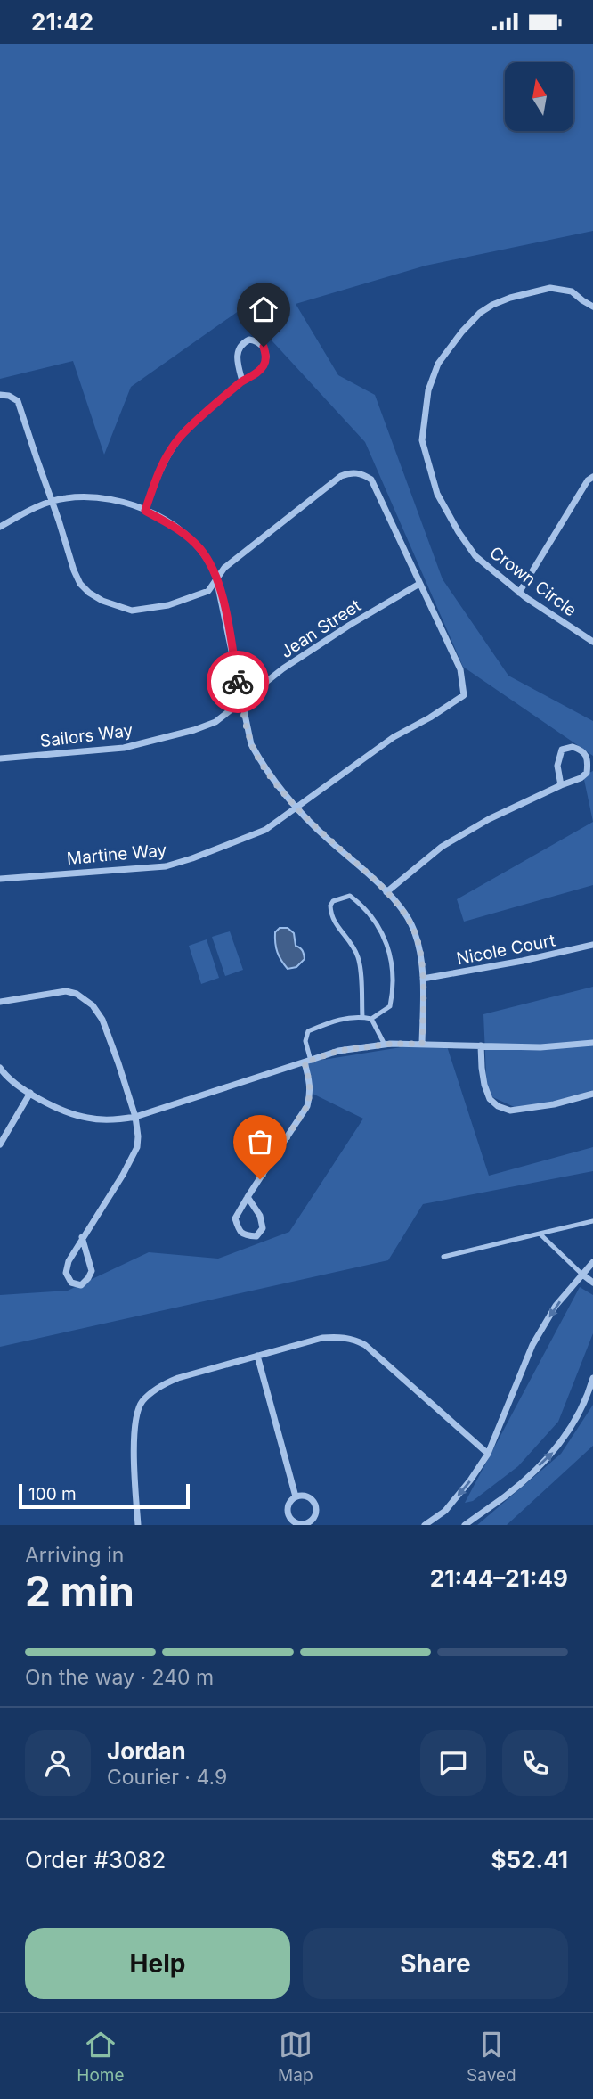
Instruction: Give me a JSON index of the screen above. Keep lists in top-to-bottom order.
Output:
{
  "streets": {
    "street": [
      "Crown Circle",
      "Jean Street",
      "Sailors Way",
      "Martine Way",
      "Nicole Court"
    ]
  },
  "crossings": [
    ["Jean Street", "Sailors Way"],
    ["Jean Street", "Martine Way"]
  ],
  "scale_bar": "100 m",
  "north": "top",
  "page": {
    "status": "21:42",
    "scale": "100 m",
    "heading": ["2 min", "Arriving in", "21:44–21:49"],
    "panel": [
      "Jordan",
      "Courier · 4.9",
      "Order #3082",
      "$52.41"
    ],
    "bar": "On the way · 240 m",
    "buttons": ["Help", "Share"],
    "tabs": ["Home", "Map", "Saved"]
  }
}
